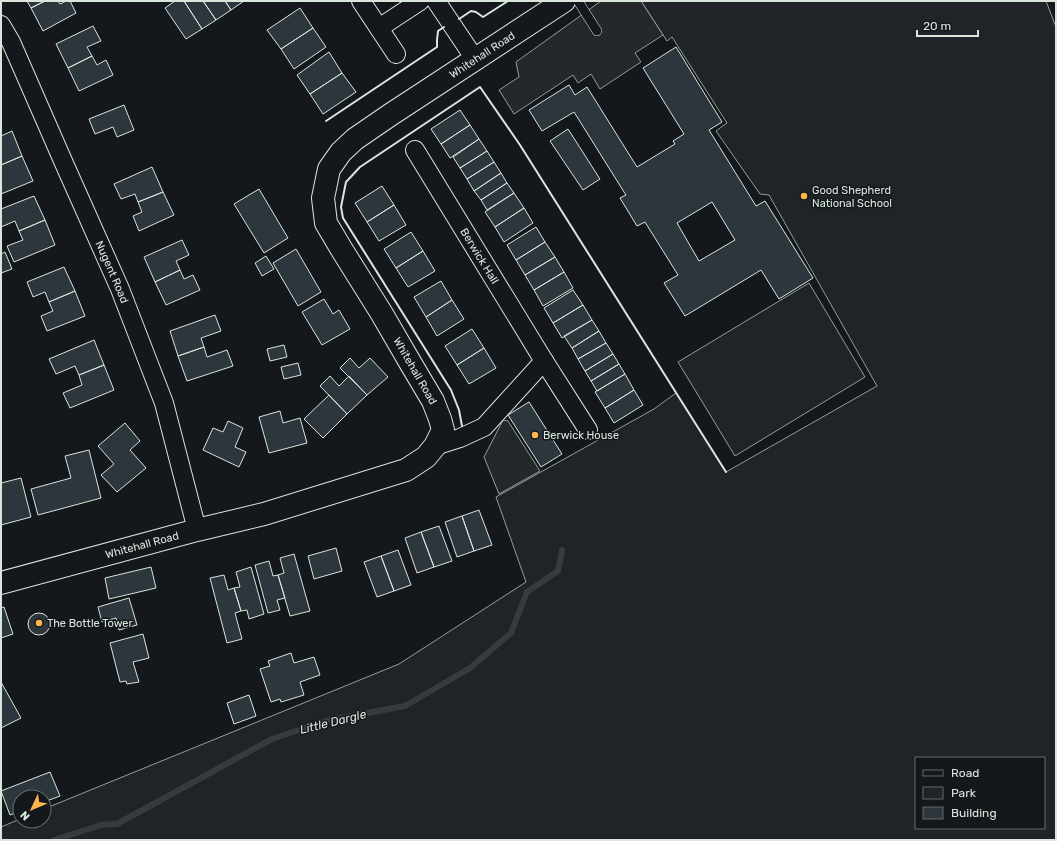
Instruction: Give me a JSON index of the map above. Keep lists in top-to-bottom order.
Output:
{
  "streets": {
    "street": ["Whitehall Road", "Berwick Hall", "Nugent Road"]
  },
  "crossings": [
    ["Whitehall Road", "Nugent Road"]
  ],
  "water": ["Little Dargle"],
  "places": ["Good Shepherd National School", "Berwick House", "The Bottle Tower"],
  "legend": ["Road", "Park", "Building"],
  "scale_bar": "20 m",
  "north": "bottom left"
}
